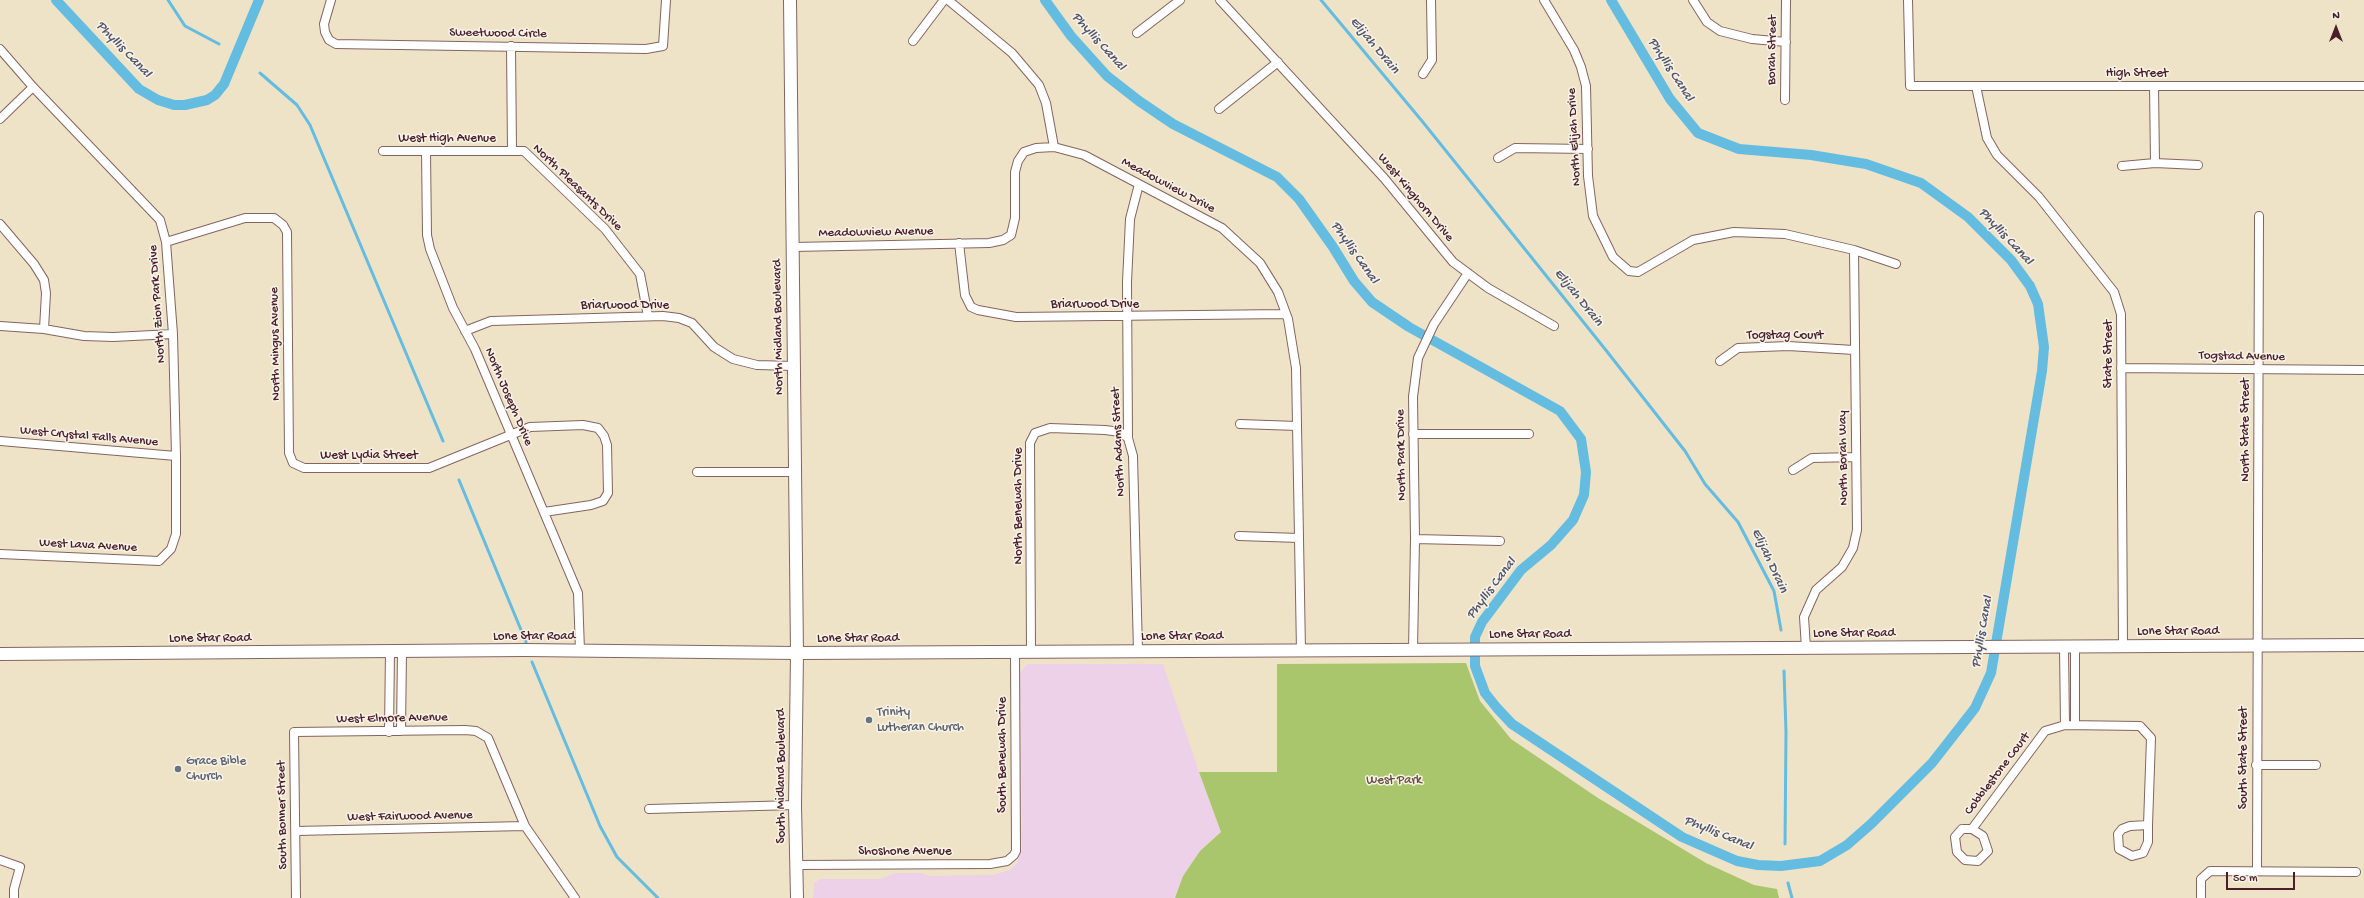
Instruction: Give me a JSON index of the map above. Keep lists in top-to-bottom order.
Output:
{
  "streets": {
    "main road": ["North Midland Boulevard", "Lone Star Road", "South Midland Boulevard"],
    "street": [
      "Sweetwood Circle",
      "Borah Street",
      "High Street",
      "North Elijah Drive",
      "West High Avenue",
      "Meadowview Drive",
      "North Pleasants Drive",
      "West Kinghorn Drive",
      "Meadowview Avenue",
      "North Zion Park Drive",
      "Briarwood Drive",
      "Togstag Court",
      "North Mingus Avenue",
      "State Street",
      "Togstad Avenue",
      "North Joseph Drive",
      "North State Street",
      "West Crystal Falls Avenue",
      "North Adams Street",
      "North Park Drive",
      "West Lydia Street",
      "North Borah Way",
      "North Benewah Drive",
      "West Lava Avenue",
      "West Elmore Avenue",
      "South Benewah Drive",
      "South State Street",
      "Cobblestone Court",
      "South Bonner Street",
      "West Fairwood Avenue",
      "Shoshone Avenue"
    ]
  },
  "crossings": [
    ["High Street", "State Street"],
    ["North Elijah Drive", "North Borah Way"],
    ["West High Avenue", "North Pleasants Drive"],
    ["West High Avenue", "North Joseph Drive"],
    ["Meadowview Drive", "Meadowview Avenue"],
    ["Meadowview Drive", "Briarwood Drive"],
    ["Meadowview Drive", "North Adams Street"],
    ["Meadowview Drive", "Lone Star Road"],
    ["North Pleasants Drive", "Briarwood Drive"],
    ["West Kinghorn Drive", "North Park Drive"],
    ["Meadowview Avenue", "Briarwood Drive"],
    ["Meadowview Avenue", "North Midland Boulevard"],
    ["North Zion Park Drive", "North Mingus Avenue"],
    ["North Zion Park Drive", "West Crystal Falls Avenue"],
    ["North Zion Park Drive", "West Lava Avenue"],
    ["Briarwood Drive", "North Midland Boulevard"],
    ["Briarwood Drive", "North Joseph Drive"],
    ["Briarwood Drive", "North Adams Street"],
    ["North Midland Boulevard", "Lone Star Road"],
    ["North Midland Boulevard", "South Midland Boulevard"],
    ["Togstag Court", "North Borah Way"],
    ["North Mingus Avenue", "West Lydia Street"],
    ["State Street", "Togstad Avenue"],
    ["State Street", "Lone Star Road"],
    ["Togstad Avenue", "North State Street"],
    ["North Joseph Drive", "West Lydia Street"],
    ["North Joseph Drive", "Lone Star Road"],
    ["North State Street", "Lone Star Road"],
    ["North State Street", "South State Street"],
    ["North Adams Street", "North Benewah Drive"],
    ["North Adams Street", "Lone Star Road"],
    ["North Park Drive", "Lone Star Road"],
    ["North Borah Way", "Lone Star Road"],
    ["North Benewah Drive", "Lone Star Road"],
    ["Lone Star Road", "South Benewah Drive"],
    ["Lone Star Road", "South State Street"],
    ["Lone Star Road", "South Midland Boulevard"],
    ["West Elmore Avenue", "South Bonner Street"],
    ["West Elmore Avenue", "West Fairwood Avenue"],
    ["South Benewah Drive", "Shoshone Avenue"],
    ["South Midland Boulevard", "Shoshone Avenue"],
    ["South Bonner Street", "West Fairwood Avenue"]
  ],
  "water": ["Phyllis Canal", "Elijah Drain"],
  "parks": ["West Park"],
  "places": ["Trinity Lutheran Church", "Grace Bible Church"],
  "scale_bar": "50 m",
  "north": "top"
}
